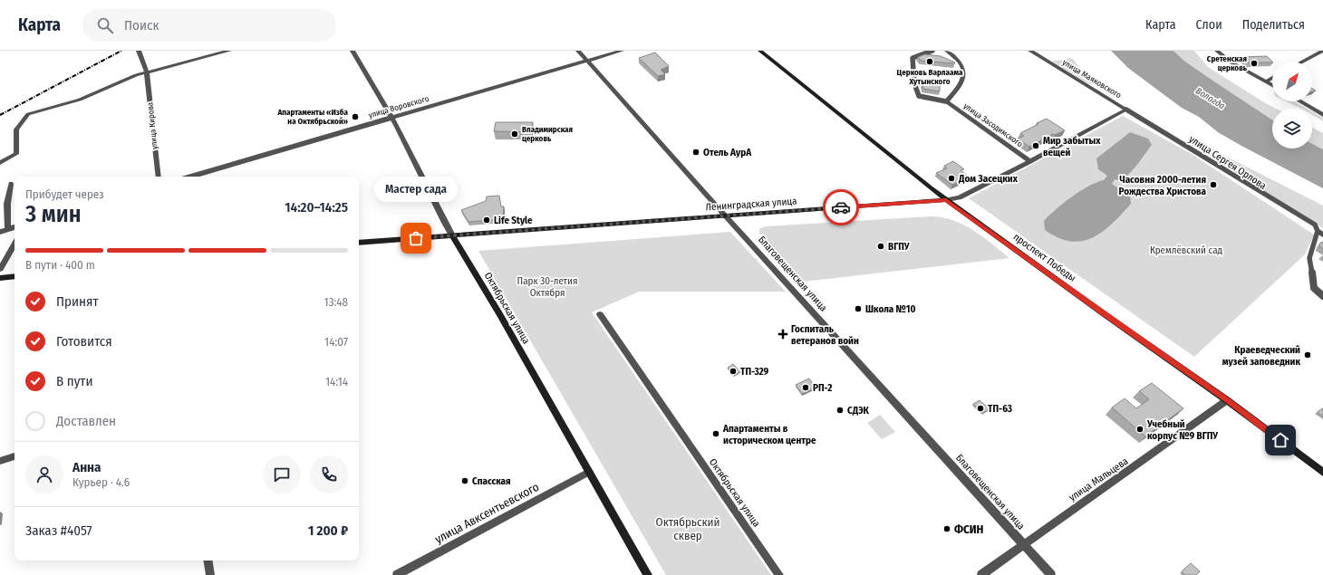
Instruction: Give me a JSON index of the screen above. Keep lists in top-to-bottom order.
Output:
{
  "streets": {
    "main road": ["Ленинградская улица", "проспект Победы", "Октябрьская улица"],
    "street": [
      "улица Маяковского",
      "улица Воровского",
      "улица Засодимского",
      "улица Кирова",
      "улица Сергея Орлова",
      "Благовещенская улица",
      "улица Мальцева",
      "улица Авксентьевского"
    ]
  },
  "crossings": [
    ["улица Маяковского", "улица Сергея Орлова"],
    ["улица Маяковского", "Ленинградская улица"],
    ["улица Воровского", "Благовещенская улица"],
    ["улица Воровского", "Октябрьская улица"],
    ["улица Засодимского", "Ленинградская улица"],
    ["улица Сергея Орлова", "Ленинградская улица"],
    ["Ленинградская улица", "проспект Победы"],
    ["Ленинградская улица", "Благовещенская улица"],
    ["Ленинградская улица", "Октябрьская улица"],
    ["проспект Победы", "улица Мальцева"],
    ["Благовещенская улица", "улица Мальцева"],
    ["Октябрьская улица", "улица Авксентьевского"]
  ],
  "water": ["Вологда"],
  "parks": ["Кремлёвский сад", "Парк 30-летия Октября", "Октябрьский сквер"],
  "places": {
    "other": [
      "Церковь Варлаама Хутынского",
      "Сретенская церковь",
      "Апартаменты «Изба на Октябрьской»",
      "Владимирская церковь",
      "Мир забытых вещей",
      "Отель АурА",
      "Дом Засецких",
      "Часовня 2000-летия Рождества Христова",
      "Life Style",
      "Мастер сада",
      "ВГПУ",
      "Школа №10",
      "Краеведческий музей заповедник",
      "ТП-329",
      "РП-2",
      "ТП-63",
      "СДЭК",
      "Учебный корпус №9 ВГПУ",
      "Апартаменты в историческом центре",
      "Спасская",
      "ФСИН"
    ],
    "health": ["Госпиталь ветеранов войн"]
  },
  "north": "top right",
  "page": {
    "header": "Карта",
    "search": "Поиск",
    "nav": ["Карта", "Слои", "Поделиться"],
    "bubble": "Мастер сада",
    "heading": ["3 мин", "Прибудет через", "14:20–14:25"],
    "panel": [
      "Анна",
      "Курьер · 4.6",
      "Заказ #4057",
      "1 200 ₽"
    ],
    "bar": "В пути · 400 m",
    "list": [
      ["Принят", "13:48"],
      ["Готовится", "14:07"],
      ["В пути", "14:14"],
      "Доставлен"
    ]
  }
}
